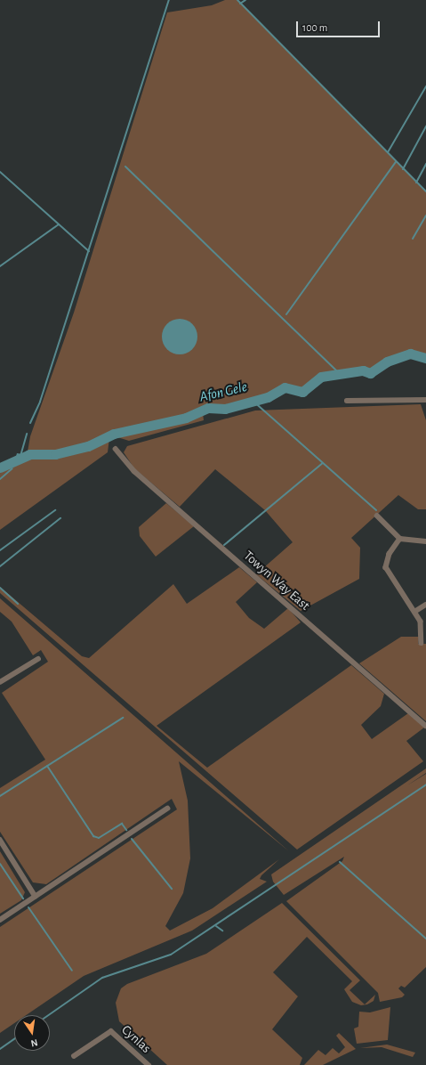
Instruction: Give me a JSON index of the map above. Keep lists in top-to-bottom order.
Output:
{
  "streets": {
    "street": ["Towyn Way East", "Cynlas"]
  },
  "water": ["Afon Gele"],
  "scale_bar": "100 m",
  "north": "bottom"
}
